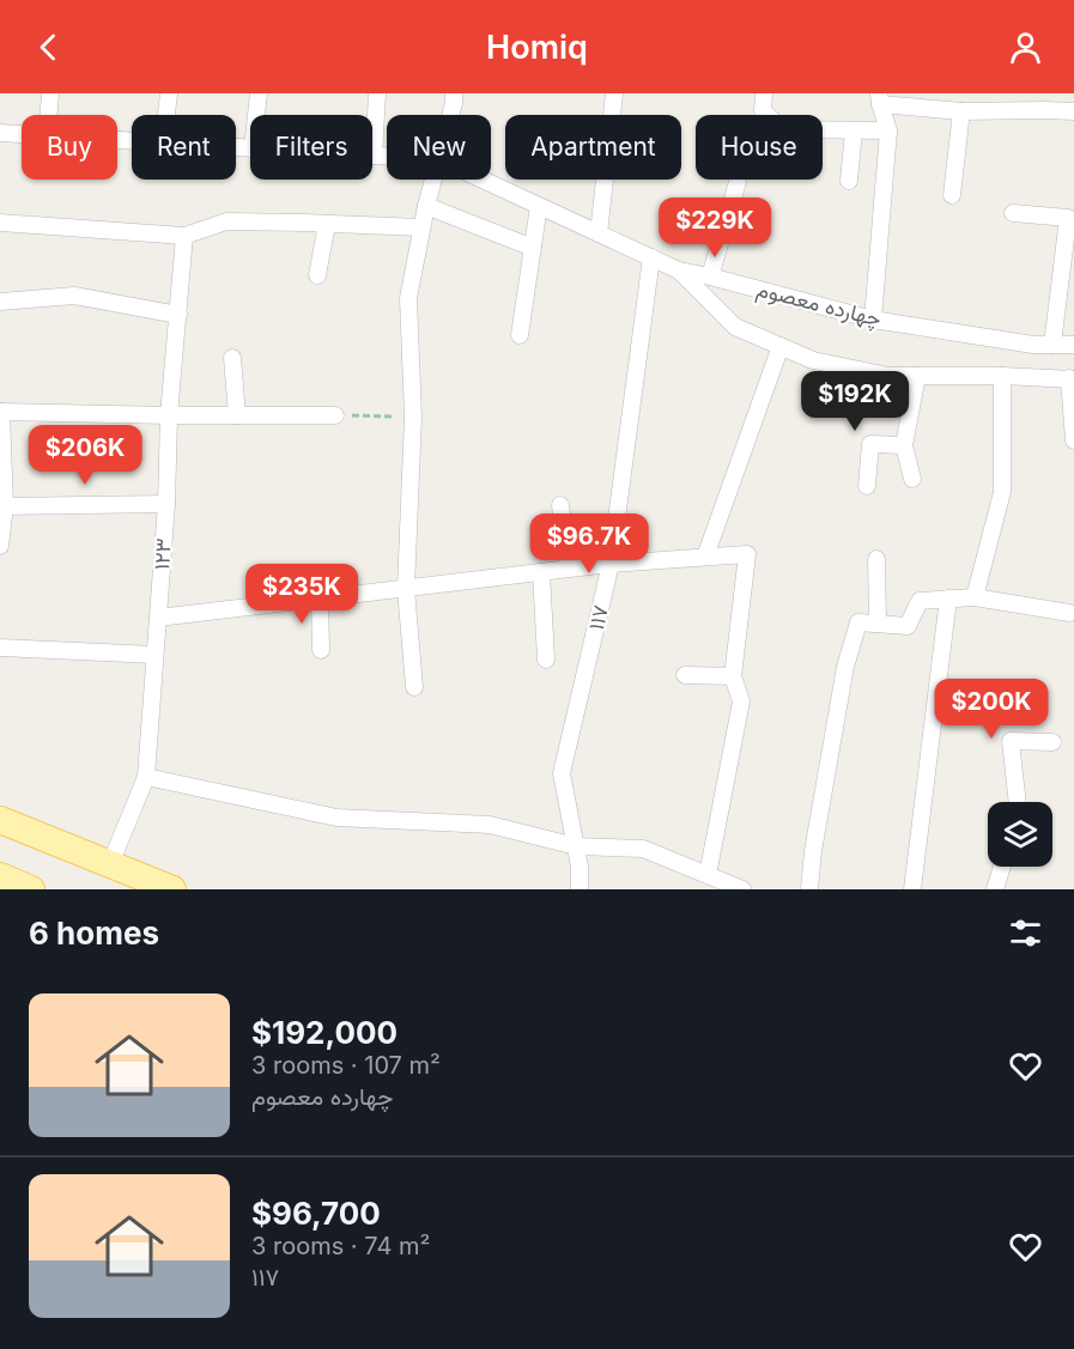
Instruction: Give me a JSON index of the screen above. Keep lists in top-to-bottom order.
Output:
{
  "streets": {
    "street": ["چهارده معصوم", "۱۲۳", "۱۱۷"]
  },
  "crossings": [
    ["چهارده معصوم", "۱۱۷"]
  ],
  "page": {
    "header": "Homiq",
    "chip": [
      "Buy",
      "Rent",
      "Filters",
      "New",
      "Apartment",
      "House"
    ],
    "price": [
      "$229K",
      "$192K",
      "$206K",
      "$96.7K",
      "$235K",
      "$200K"
    ],
    "heading": "6 homes",
    "list": [
      {
        "name": "$192,000",
        "note": "3 rooms · 107 m² · چهارده معصوم"
      },
      {
        "name": "$96,700",
        "note": "3 rooms · 74 m² · ۱۱۷"
      }
    ]
  }
}
